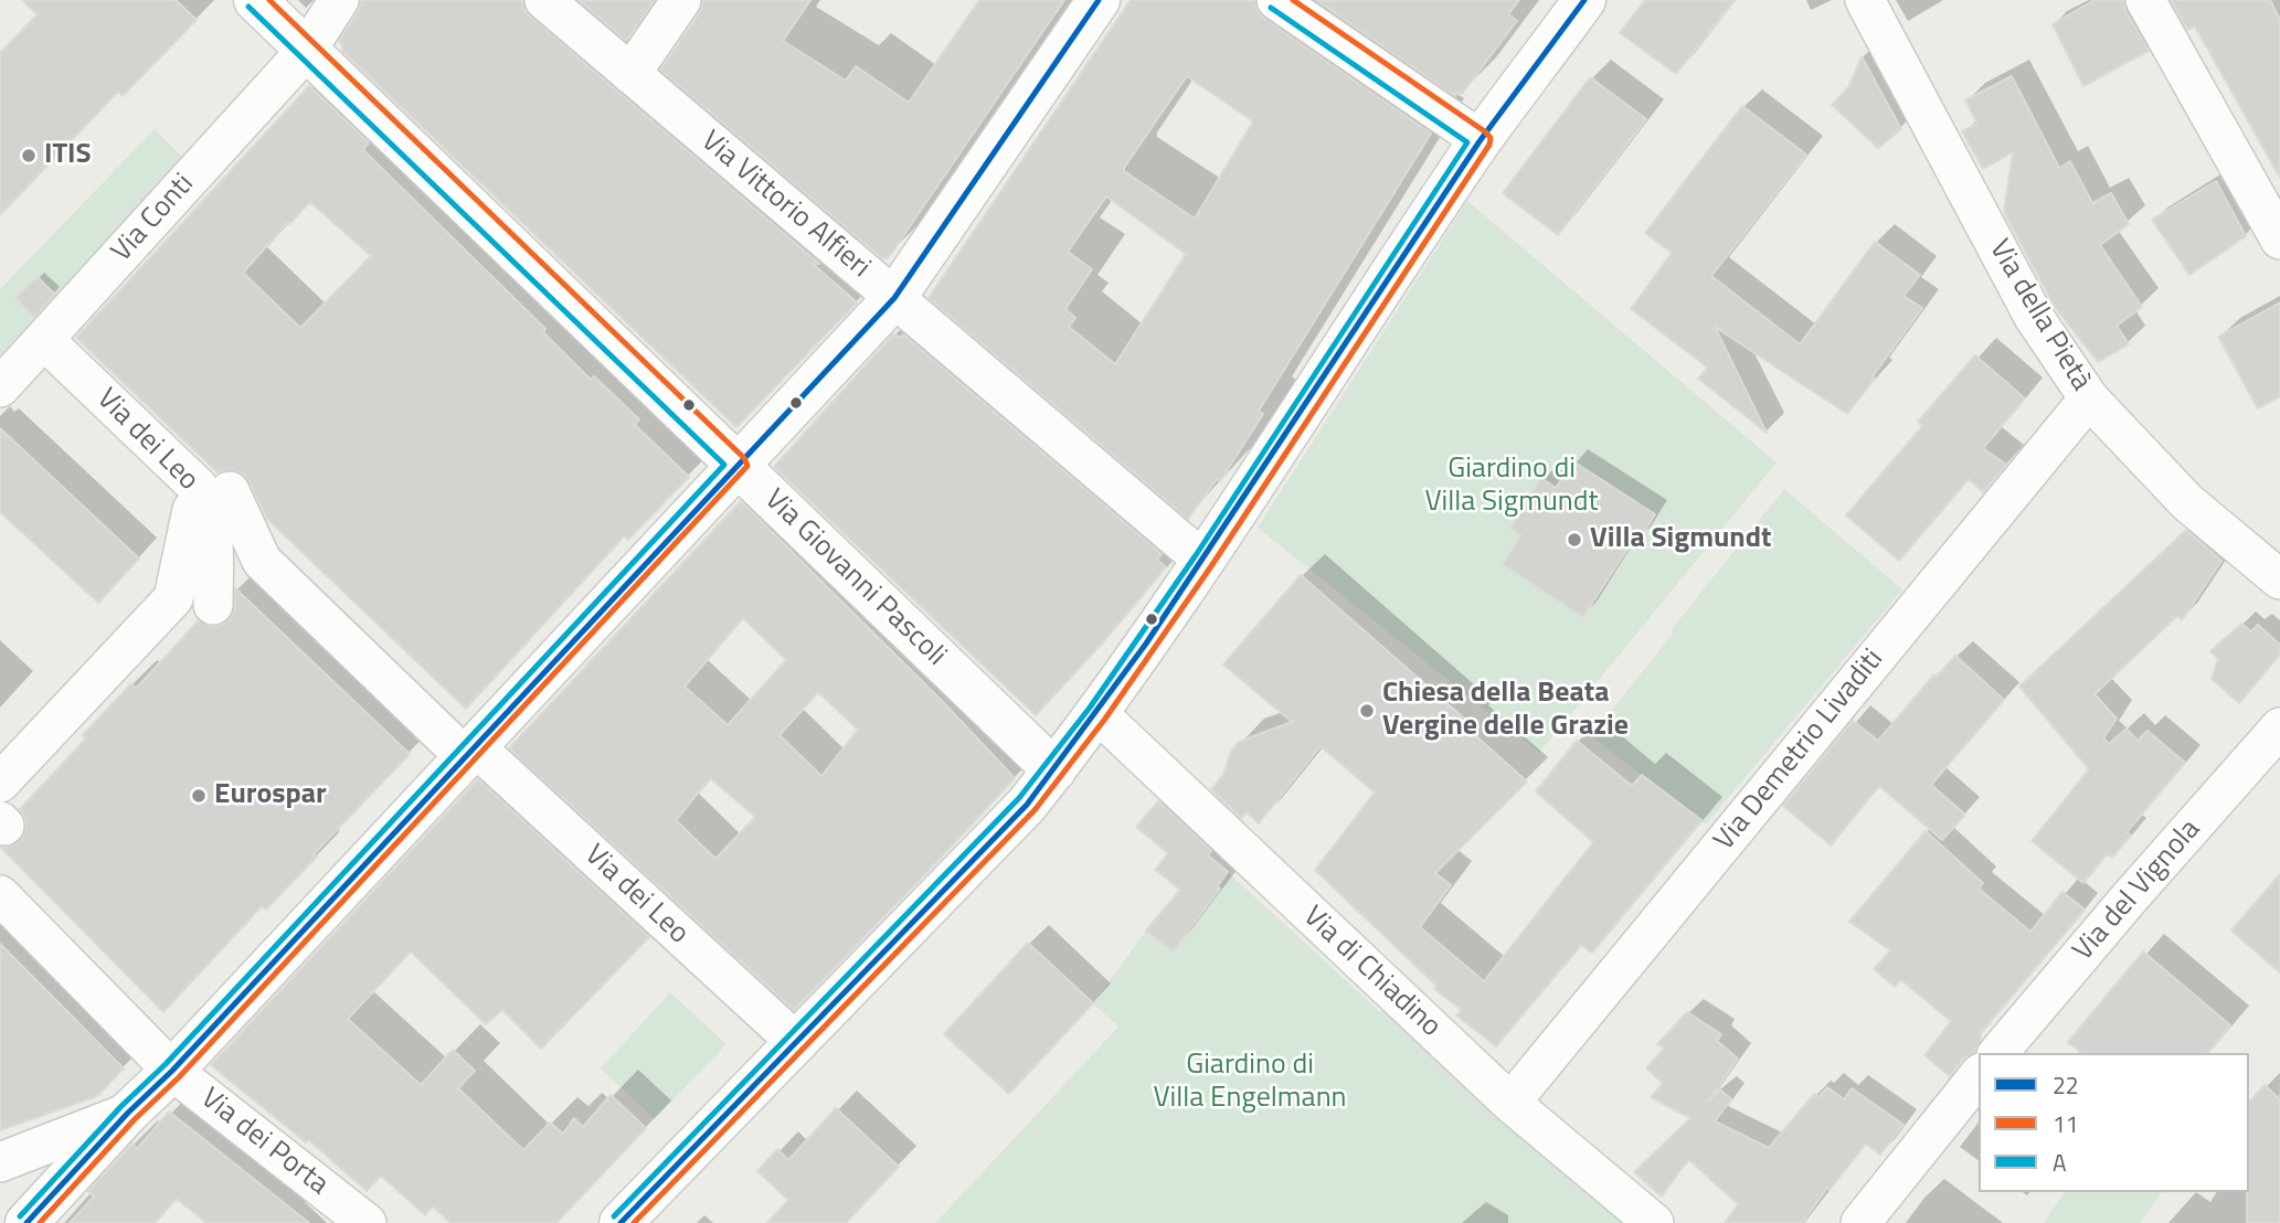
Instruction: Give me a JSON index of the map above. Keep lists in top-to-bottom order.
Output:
{
  "streets": {
    "main road": ["Via Giovanni Pascoli"],
    "street": [
      "Via Vittorio Alfieri",
      "Via Conti",
      "Via della Pietà",
      "Via dei Leo",
      "Via Demetrio Livaditi",
      "Via del Vignola",
      "Via di Chiadino",
      "Via dei Porta"
    ]
  },
  "crossings": [
    ["Via Conti", "Via dei Leo"],
    ["Via Conti", "Via Giovanni Pascoli"],
    ["Via della Pietà", "Via Demetrio Livaditi"],
    ["Via Demetrio Livaditi", "Via di Chiadino"]
  ],
  "parks": ["Giardino di Villa Sigmundt", "Giardino di Villa Engelmann"],
  "places": [
    "ITIS",
    "Villa Sigmundt",
    "Chiesa della Beata Vergine delle Grazie",
    "Eurospar"
  ],
  "lines": ["transit line 22", "transit line 11", "transit line A"],
  "legend": ["22", "11", "A"]
}
